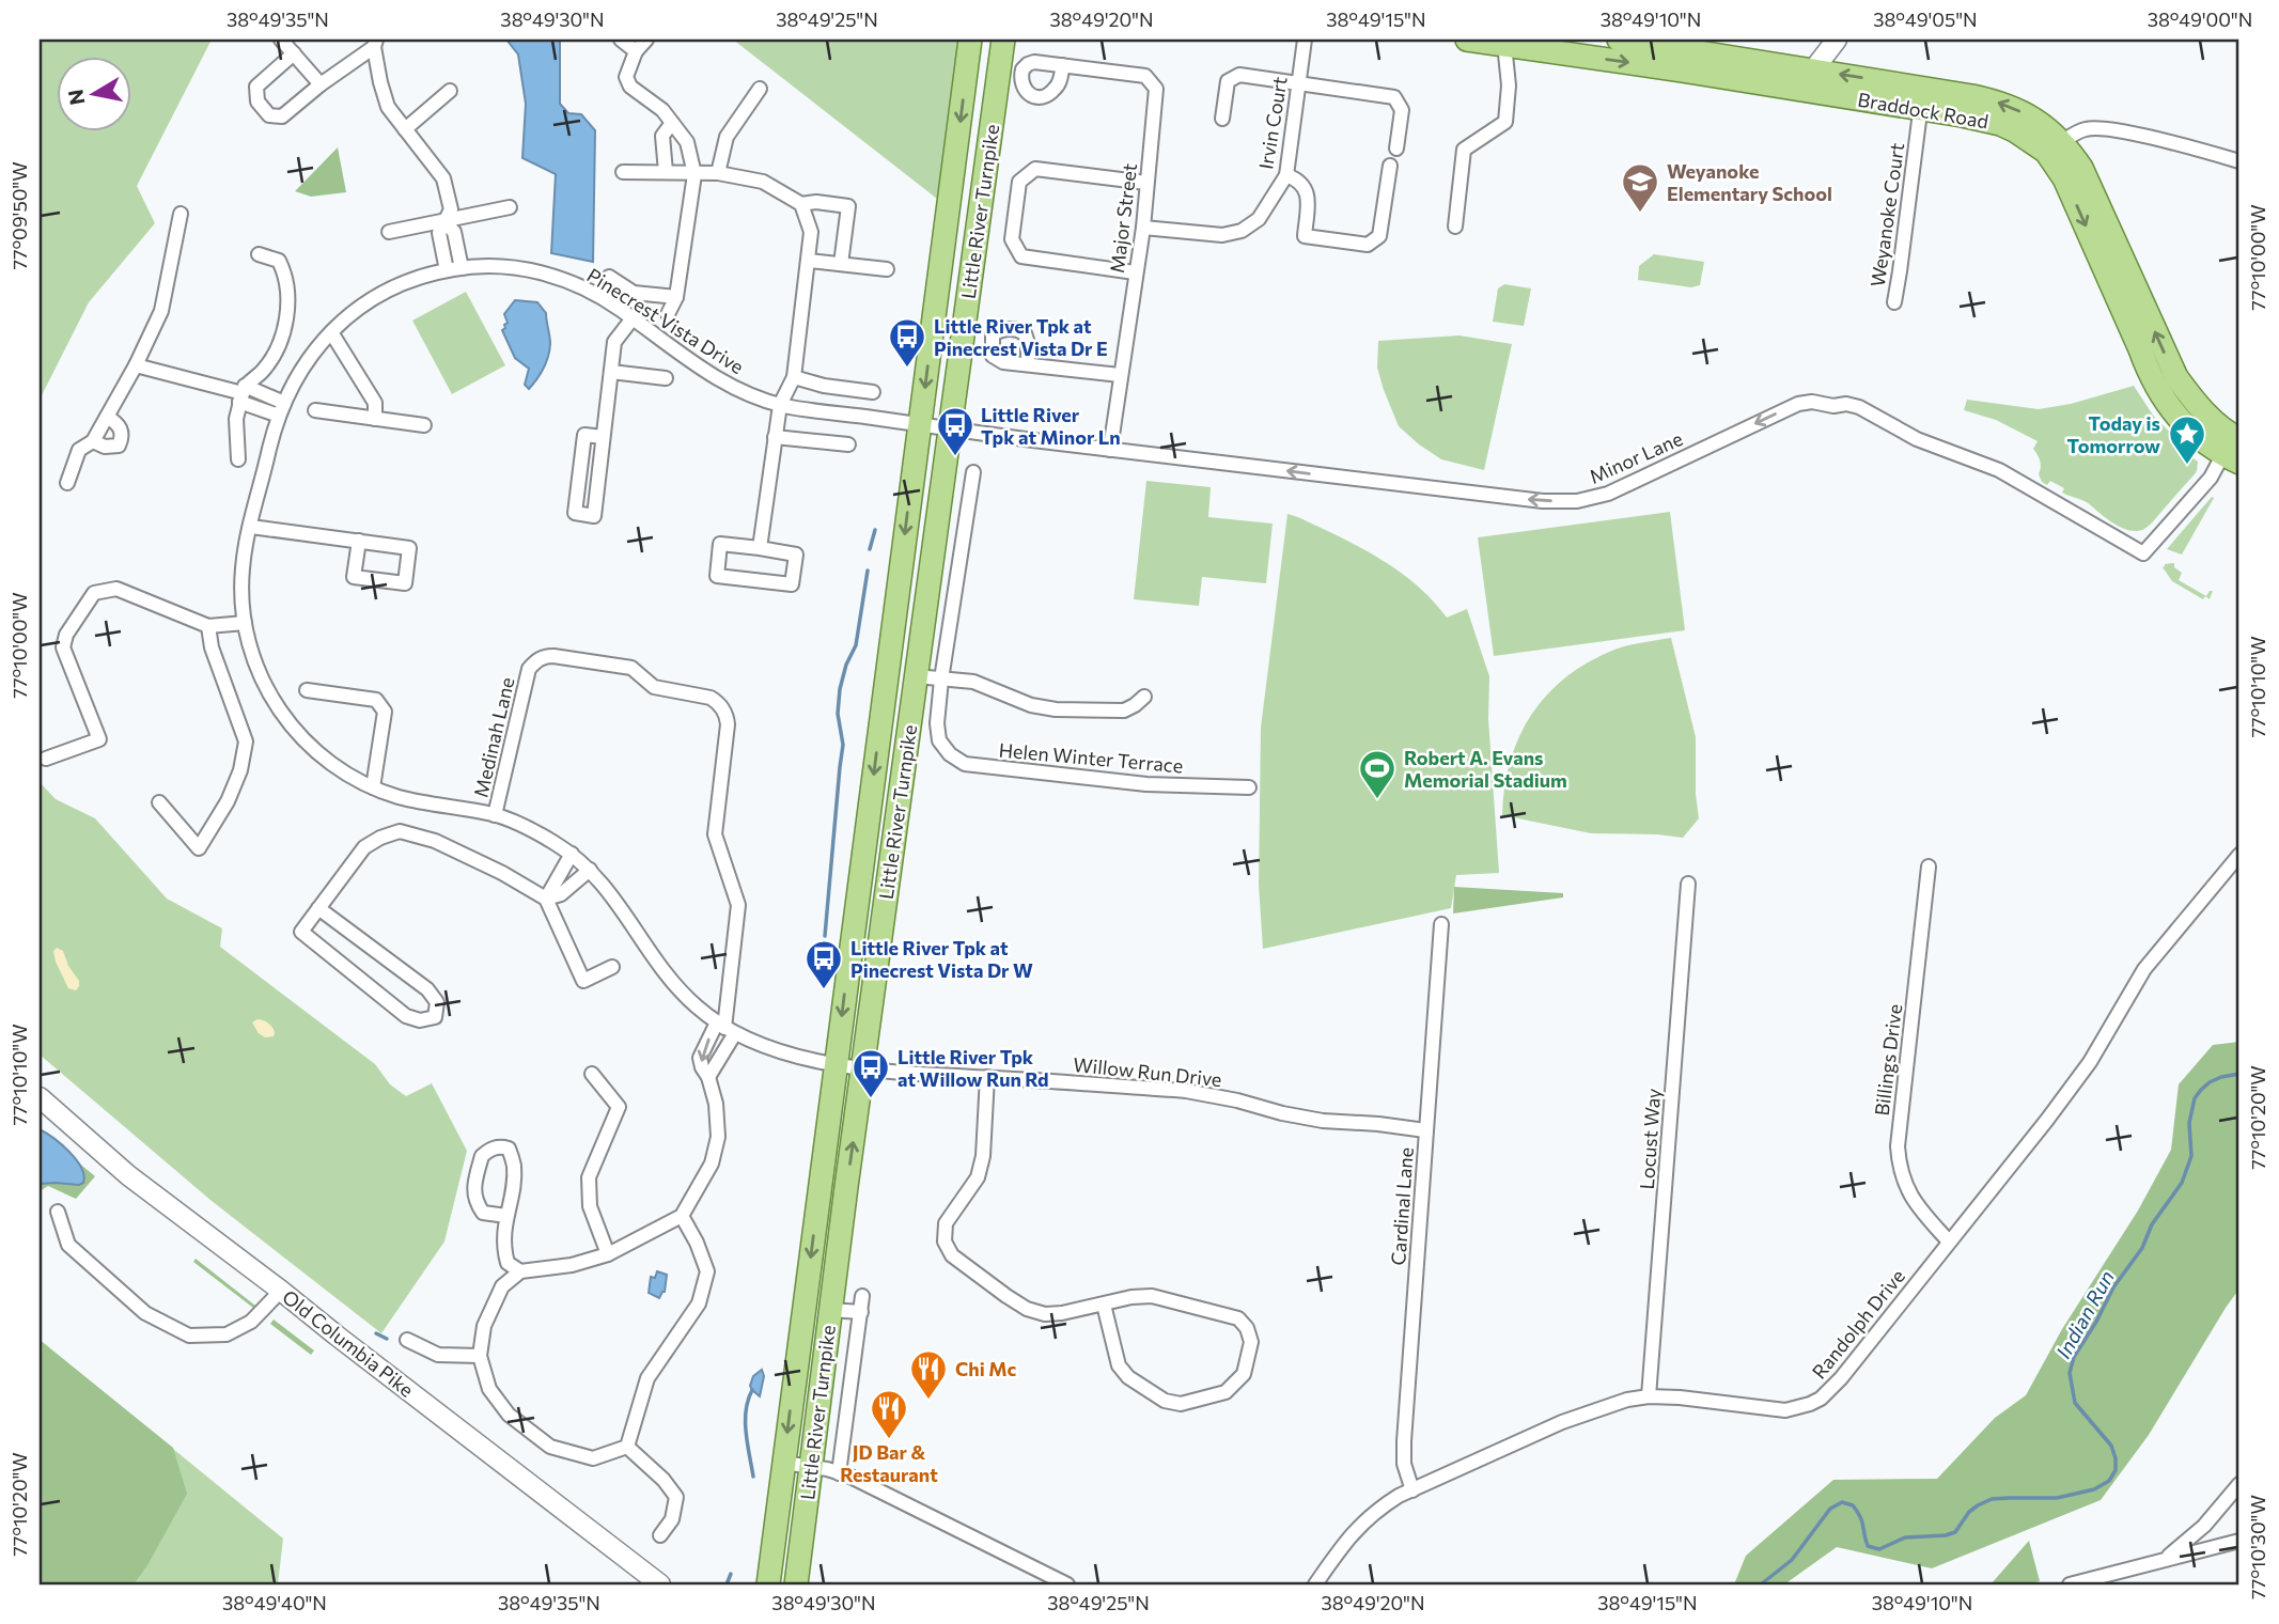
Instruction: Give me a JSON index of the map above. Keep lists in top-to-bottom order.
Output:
{
  "streets": {
    "main road": ["Braddock Road", "Little River Turnpike"],
    "street": [
      "Irvin Court",
      "Weyanoke Court",
      "Major Street",
      "Pinecrest Vista Drive",
      "Minor Lane",
      "Medinah Lane",
      "Helen Winter Terrace",
      "Billings Drive",
      "Willow Run Drive",
      "Locust Way",
      "Cardinal Lane",
      "Randolph Drive",
      "Old Columbia Pike"
    ]
  },
  "crossings": [
    ["Braddock Road", "Weyanoke Court"],
    ["Braddock Road", "Minor Lane"],
    ["Irvin Court", "Major Street"],
    ["Little River Turnpike", "Pinecrest Vista Drive"],
    ["Little River Turnpike", "Minor Lane"],
    ["Little River Turnpike", "Willow Run Drive"],
    ["Major Street", "Minor Lane"],
    ["Pinecrest Vista Drive", "Minor Lane"],
    ["Pinecrest Vista Drive", "Medinah Lane"],
    ["Pinecrest Vista Drive", "Willow Run Drive"],
    ["Billings Drive", "Randolph Drive"],
    ["Willow Run Drive", "Cardinal Lane"],
    ["Locust Way", "Randolph Drive"],
    ["Cardinal Lane", "Randolph Drive"]
  ],
  "one_way": ["Minor Lane"],
  "water": ["Indian Run"],
  "places": {
    "school or university": ["Weyanoke Elementary School"],
    "bus stop": [
      "Little River Tpk at Pinecrest Vista Dr E",
      "Little River Tpk at Minor Ln",
      "Little River Tpk at Pinecrest Vista Dr W",
      "Little River Tpk at Willow Run Rd"
    ],
    "place": ["Today is Tomorrow"],
    "sports": ["Robert A. Evans Memorial Stadium"],
    "restaurant": ["Chi Mc", "JD Bar & Restaurant"]
  },
  "north": "left",
  "coordinates": [
    "38°49'35\"N",
    "38°49'30\"N",
    "38°49'25\"N",
    "38°49'20\"N",
    "38°49'15\"N",
    "38°49'10\"N",
    "38°49'05\"N",
    "38°49'00\"N",
    "77°09'50\"W",
    "77°10'00\"W",
    "77°10'10\"W",
    "77°10'20\"W",
    "77°10'30\"W",
    "38°49'40\"N"
  ]
}
